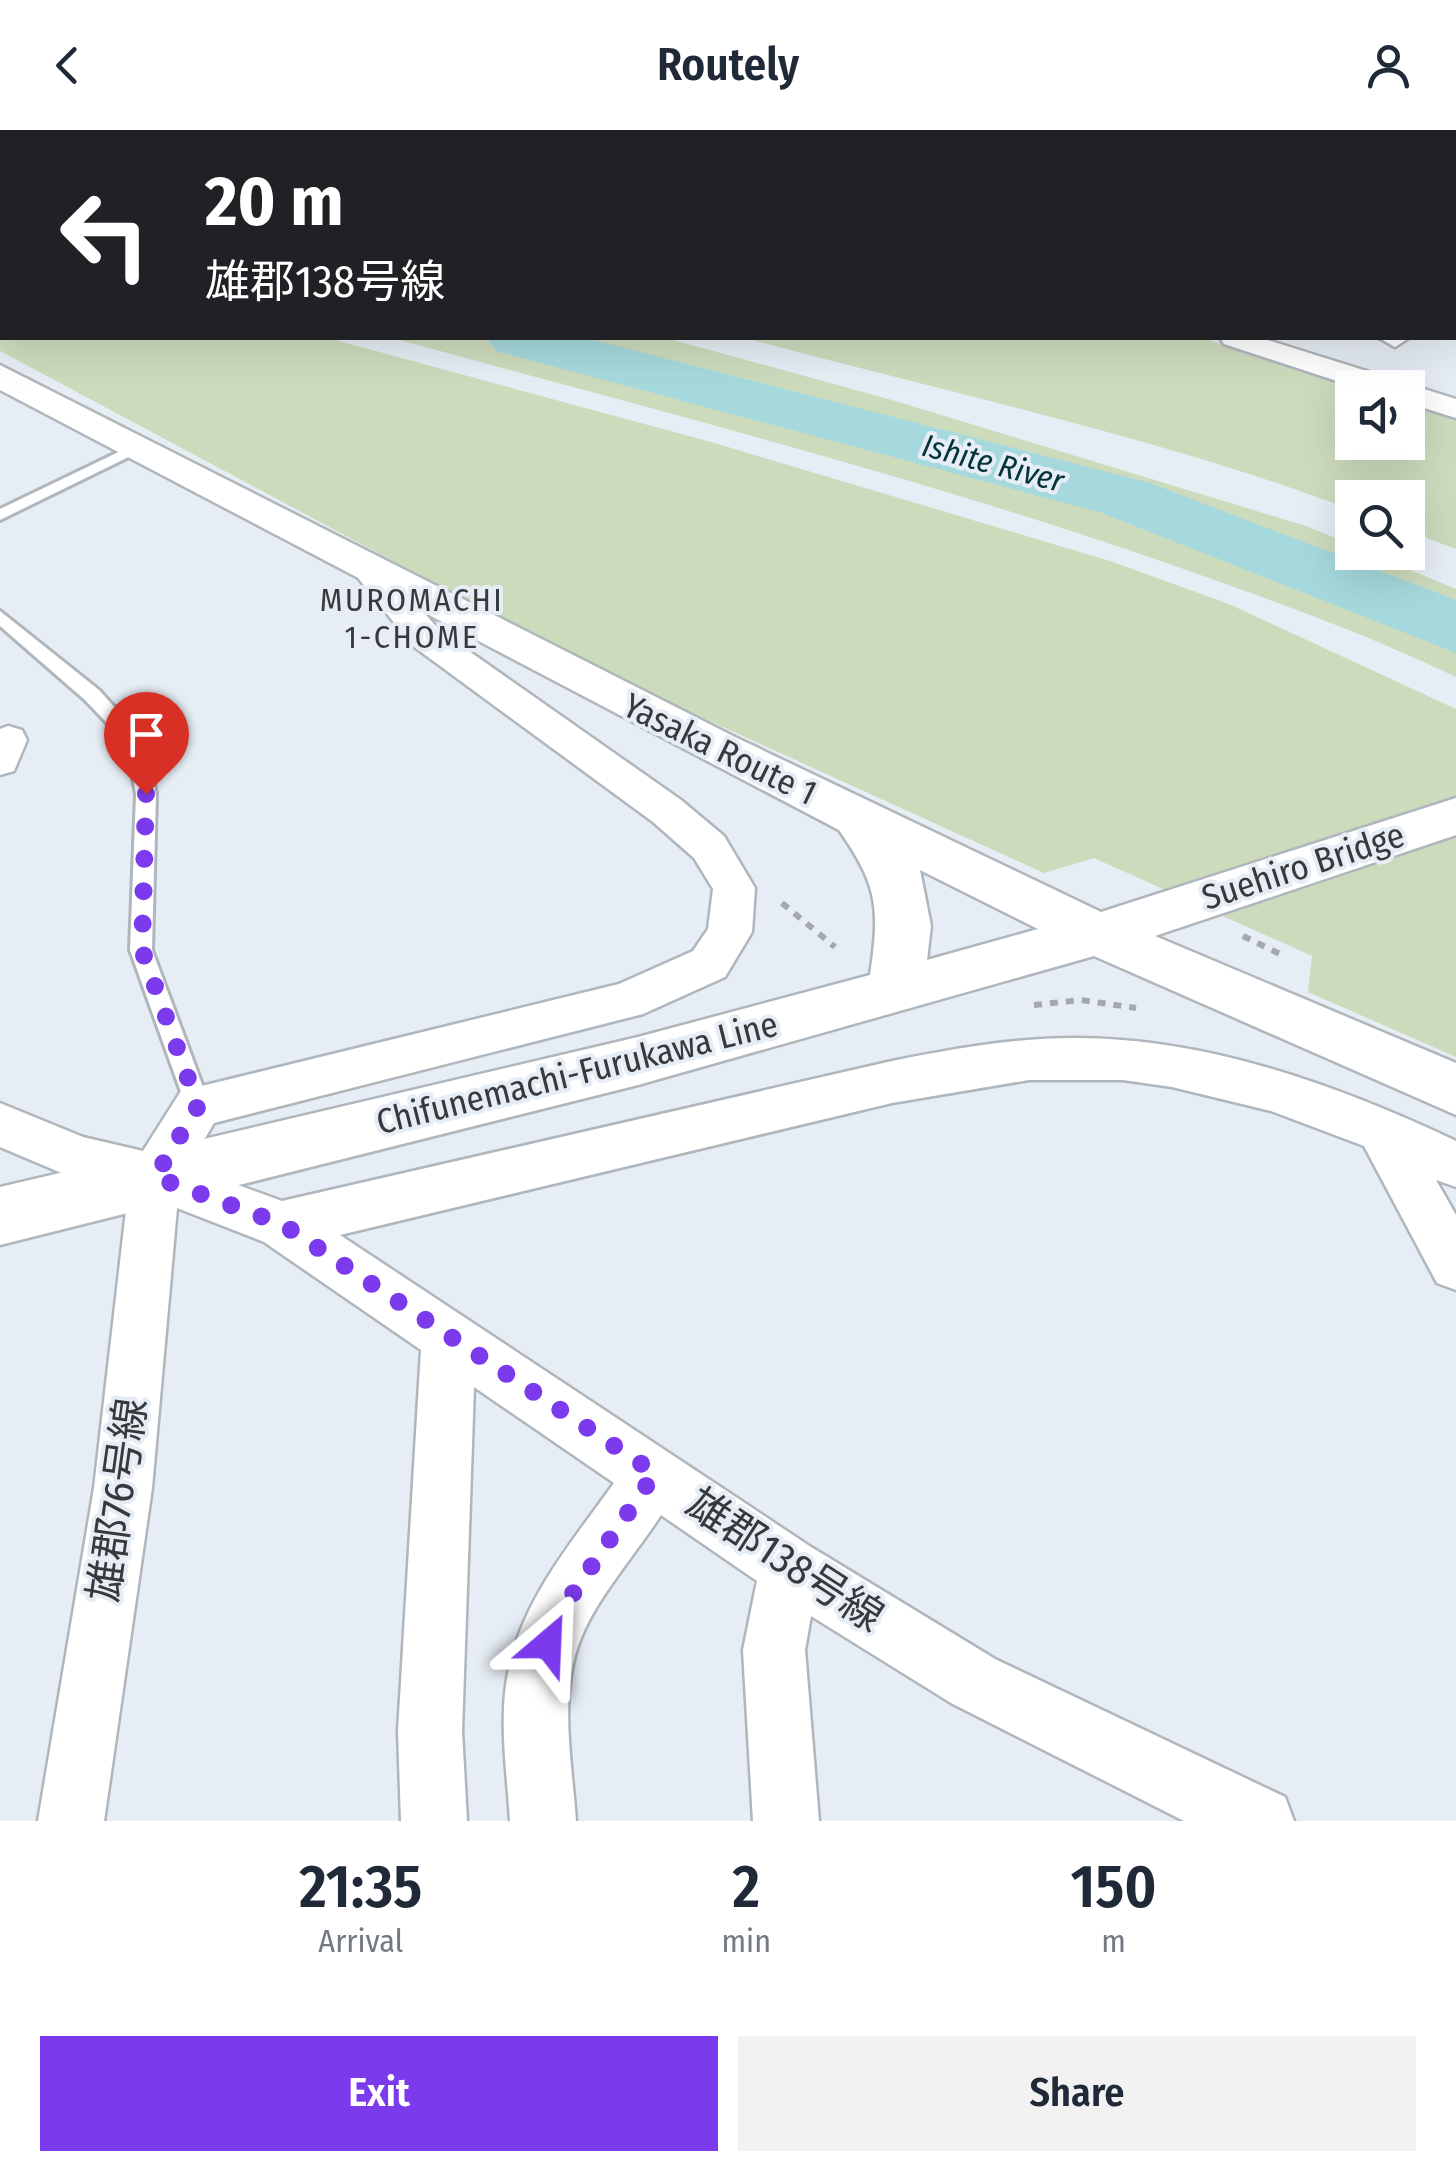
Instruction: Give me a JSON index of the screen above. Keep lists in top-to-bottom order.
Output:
{
  "streets": {
    "street": [
      "Yasaka Route 1",
      "Suehiro Bridge",
      "Chifunemachi-Furukawa Line",
      "雄郡76号線",
      "雄郡138号線"
    ]
  },
  "crossings": [
    ["Yasaka Route 1", "Chifunemachi-Furukawa Line"],
    ["Suehiro Bridge", "Chifunemachi-Furukawa Line"],
    ["Chifunemachi-Furukawa Line", "雄郡76号線"],
    ["Chifunemachi-Furukawa Line", "雄郡138号線"],
    ["雄郡76号線", "雄郡138号線"]
  ],
  "districts": ["MUROMACHI 1-CHOME"],
  "water": ["Ishite River"],
  "page": {
    "header": "Routely",
    "turn": ["20 m", "雄郡138号線"],
    "eta": [
      "21:35",
      "Arrival",
      "2",
      "min",
      "150",
      "m"
    ],
    "buttons": ["Exit", "Share"]
  }
}
